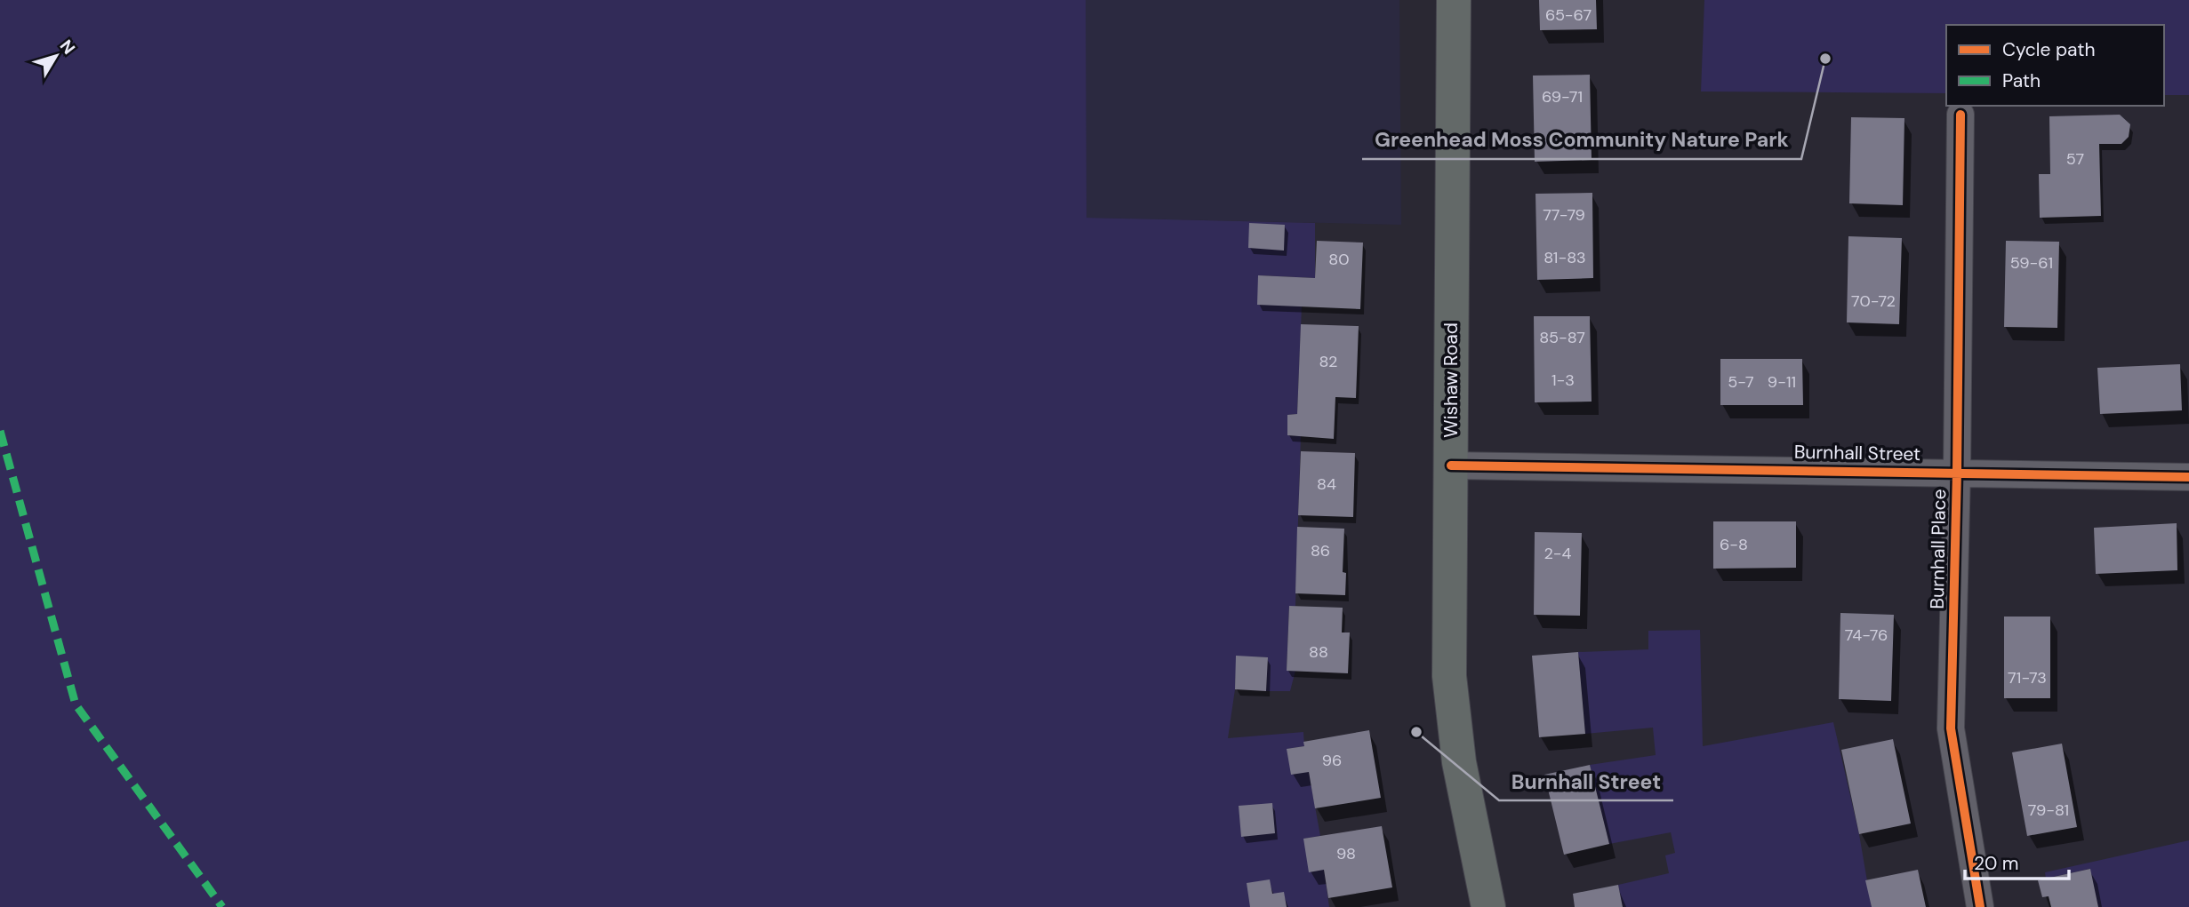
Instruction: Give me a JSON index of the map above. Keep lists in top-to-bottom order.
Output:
{
  "streets": {
    "main road": ["Wishaw Road"],
    "street": ["Burnhall Street", "Burnhall Place"]
  },
  "crossings": [
    ["Wishaw Road", "Burnhall Street"],
    ["Burnhall Street", "Burnhall Place"]
  ],
  "places": ["Greenhead Moss Community Nature Park", "Burnhall Street"],
  "house_numbers": [
    "65-67",
    "69-71",
    "57",
    "77-79",
    "81-83",
    "80",
    "59-61",
    "70-72",
    "85-87",
    "82",
    "1-3",
    "5-7",
    "9-11",
    "84",
    "6-8",
    "86",
    "2-4",
    "74-76",
    "88",
    "71-73",
    "96",
    "79-81",
    "98"
  ],
  "legend": ["Cycle path", "Path"],
  "scale_bar": "20 m",
  "north": "top right"
}
